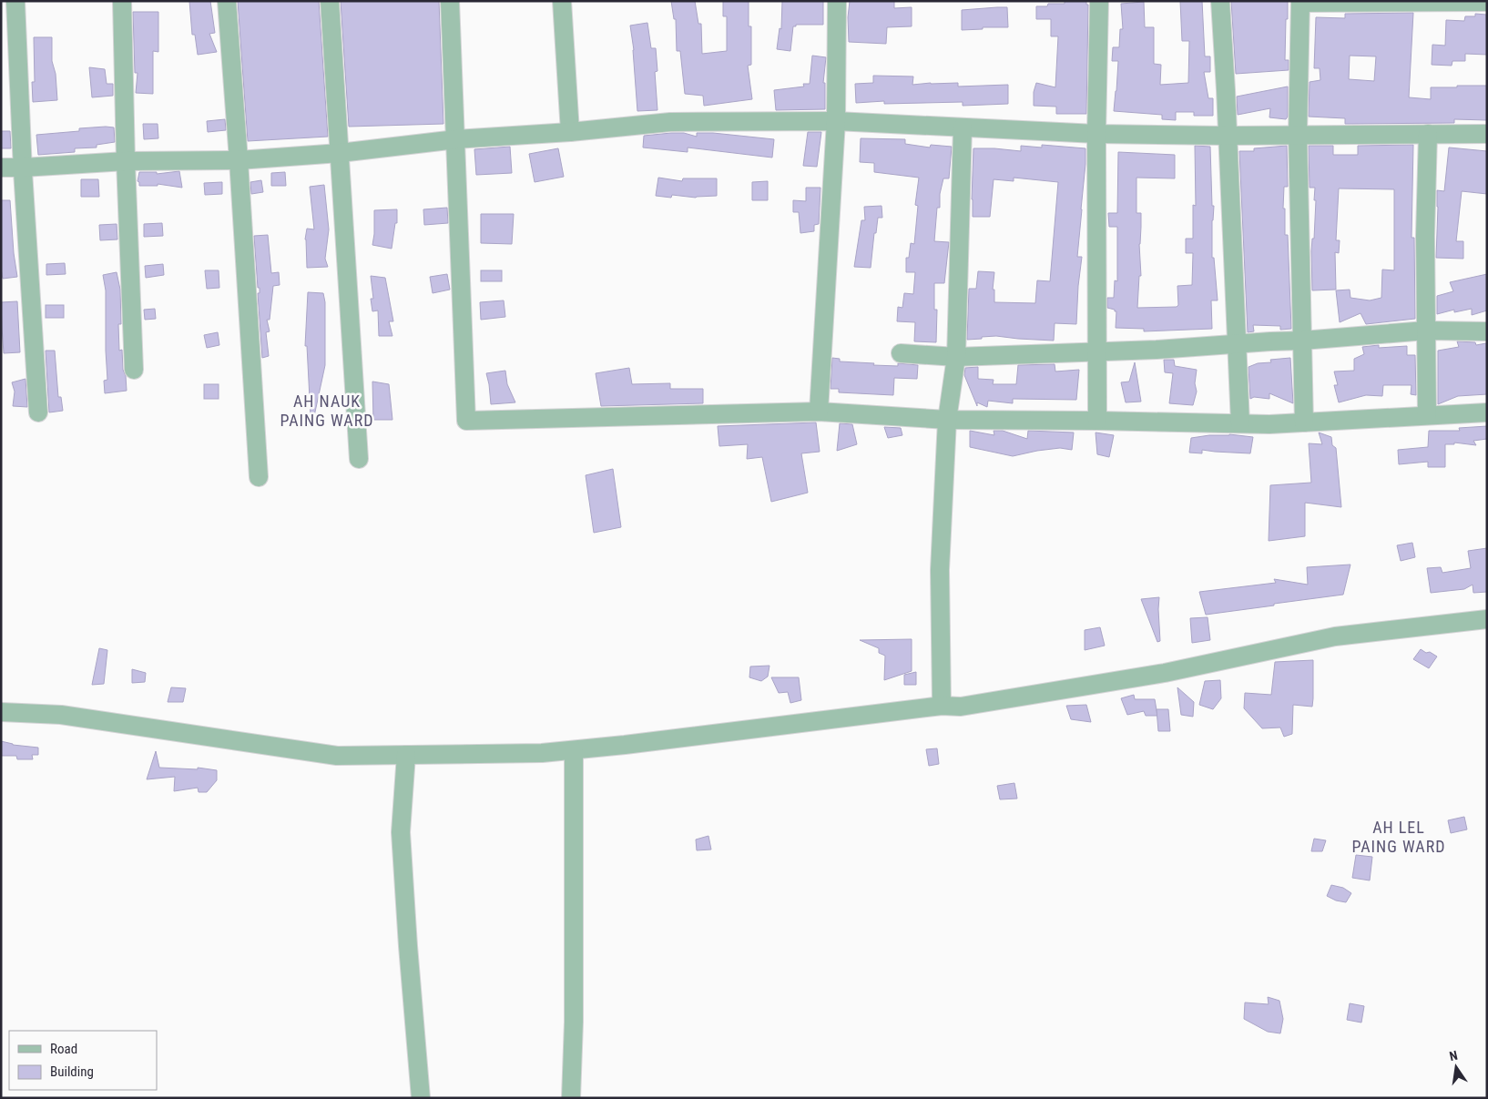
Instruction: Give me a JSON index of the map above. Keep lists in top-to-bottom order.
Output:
{
  "districts": ["AH NAUK PAING WARD", "AH LEL PAING WARD"],
  "legend": ["Road", "Building"],
  "north": "top"
}
